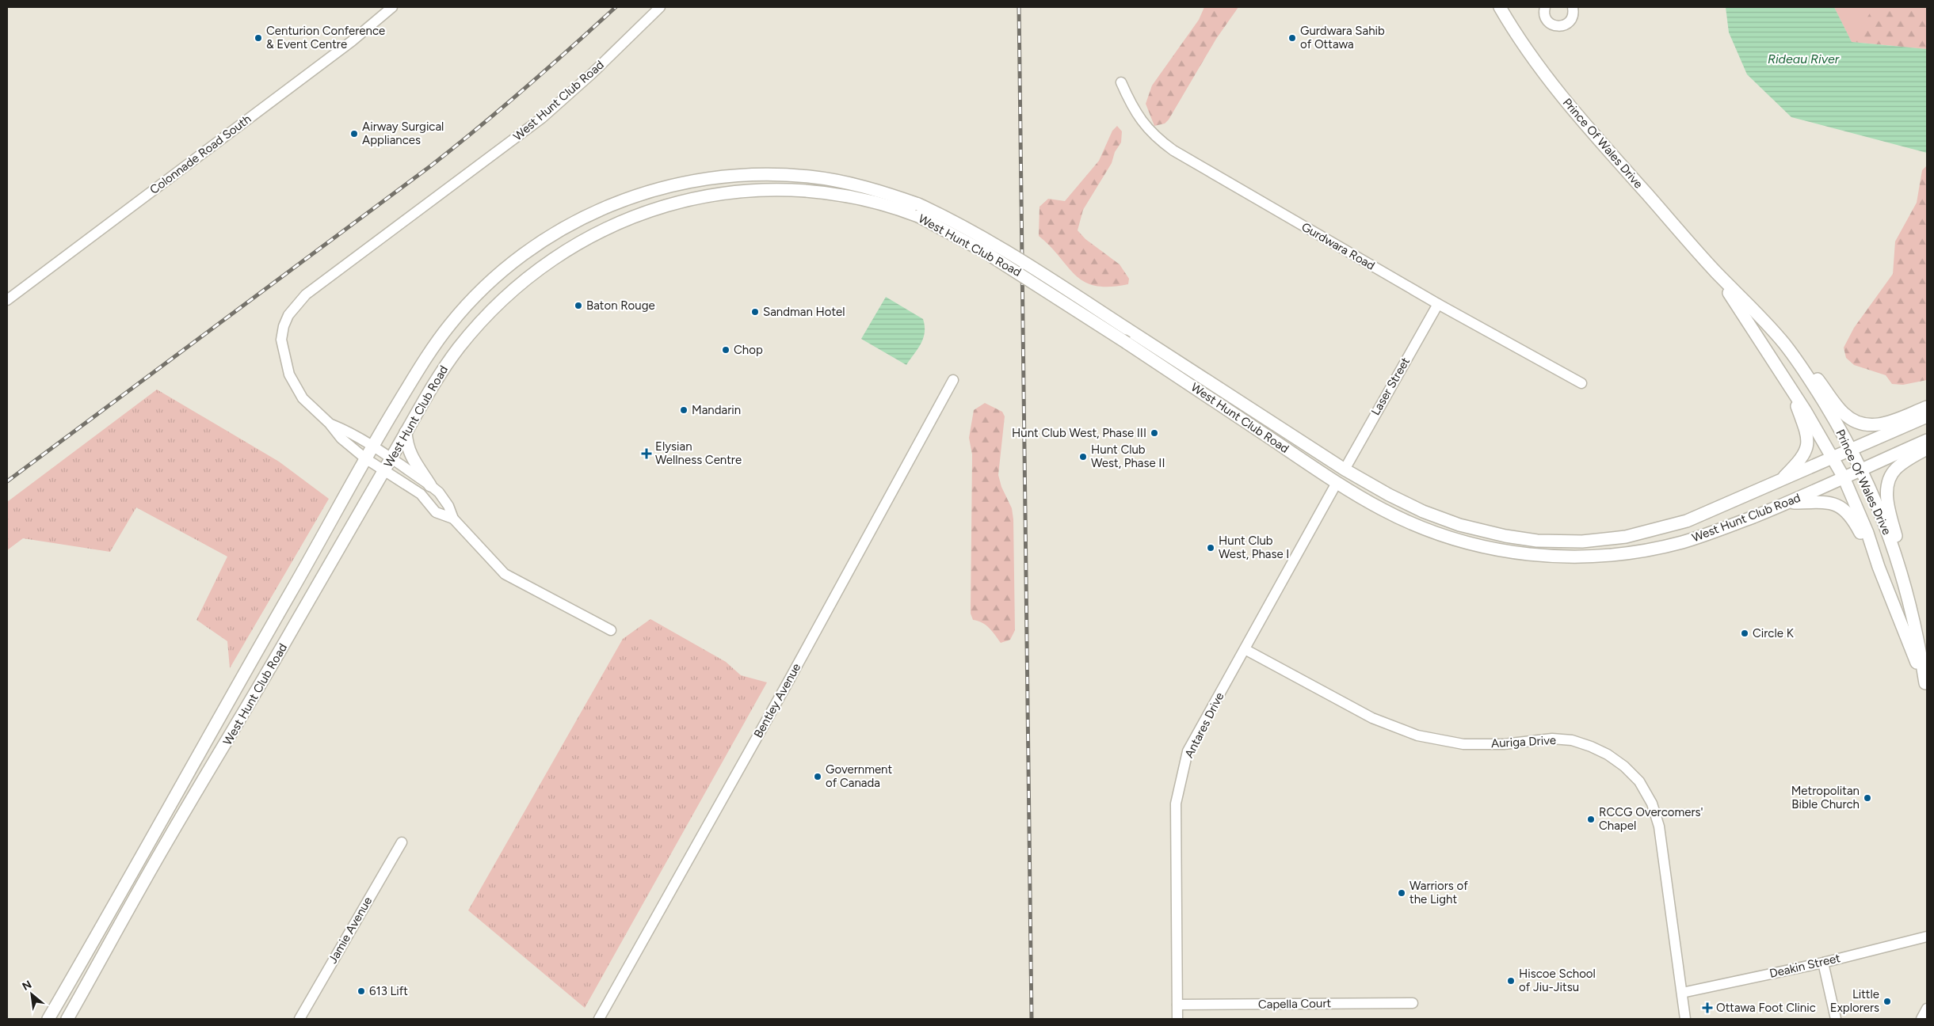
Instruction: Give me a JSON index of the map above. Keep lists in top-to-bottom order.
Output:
{
  "streets": {
    "main road": ["West Hunt Club Road", "Prince Of Wales Drive"],
    "street": [
      "Colonnade Road South",
      "Gurdwara Road",
      "Laser Street",
      "Bentley Avenue",
      "Antares Drive",
      "Auriga Drive",
      "Jamie Avenue",
      "Deakin Street",
      "Capella Court"
    ]
  },
  "crossings": [
    ["West Hunt Club Road", "Prince Of Wales Drive"],
    ["West Hunt Club Road", "Laser Street"],
    ["West Hunt Club Road", "Antares Drive"],
    ["Gurdwara Road", "Laser Street"],
    ["Antares Drive", "Auriga Drive"],
    ["Antares Drive", "Capella Court"],
    ["Auriga Drive", "Deakin Street"]
  ],
  "water": ["Rideau River"],
  "places": {
    "other": [
      "Centurion Conference & Event Centre",
      "Gurdwara Sahib of Ottawa",
      "Airway Surgical Appliances",
      "Baton Rouge",
      "Sandman Hotel",
      "Chop",
      "Mandarin",
      "Hunt Club West, Phase III",
      "Hunt Club West, Phase II",
      "Hunt Club West, Phase I",
      "Circle K",
      "Government of Canada",
      "Metropolitan Bible Church",
      "RCCG Overcomers' Chapel",
      "Warriors of the Light",
      "Hiscoe School of Jiu-Jitsu",
      "613 Lift",
      "Little Explorers"
    ],
    "health": ["Elysian Wellness Centre", "Ottawa Foot Clinic"]
  },
  "north": "top left"
}
